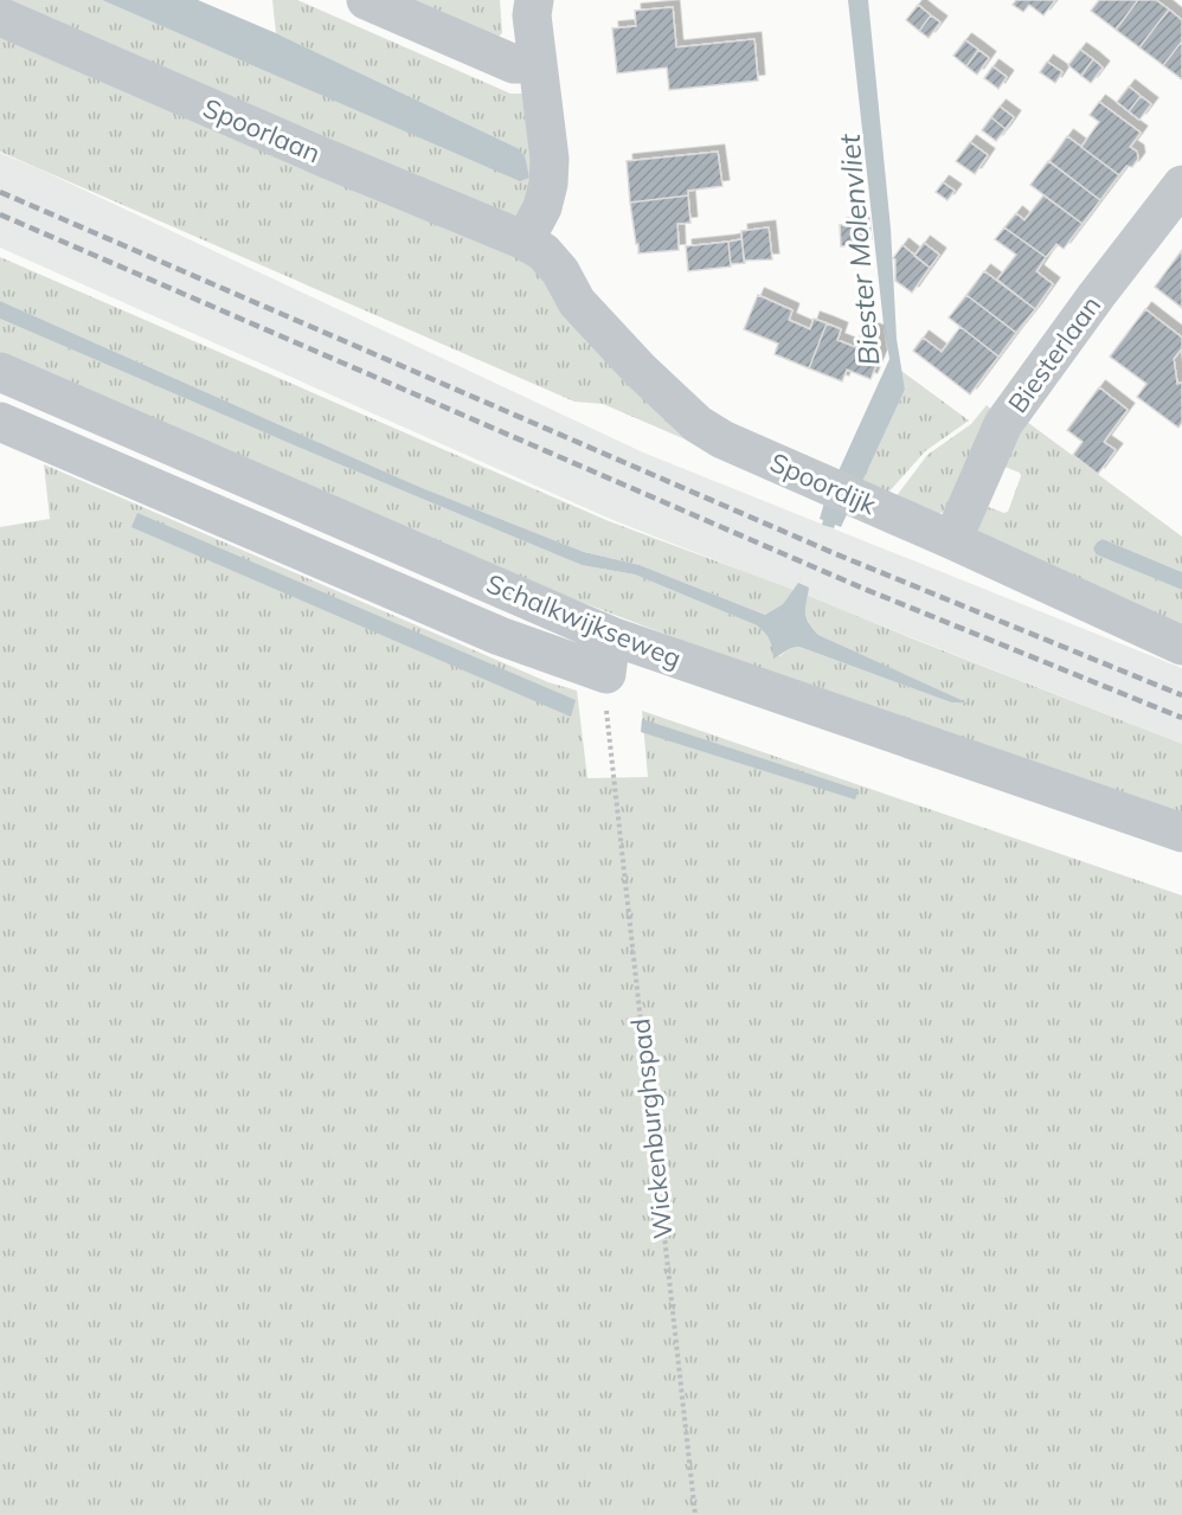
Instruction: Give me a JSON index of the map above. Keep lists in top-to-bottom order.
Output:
{
  "streets": {
    "street": [
      "Spoorlaan",
      "Biesterlaan",
      "Spoordijk",
      "Schalkwijkseweg"
    ],
    "path": ["Wickenburghspad"]
  },
  "crossings": [
    ["Spoorlaan", "Spoordijk"],
    ["Biesterlaan", "Spoordijk"]
  ],
  "water": ["Biester Molenvliet"]
}
